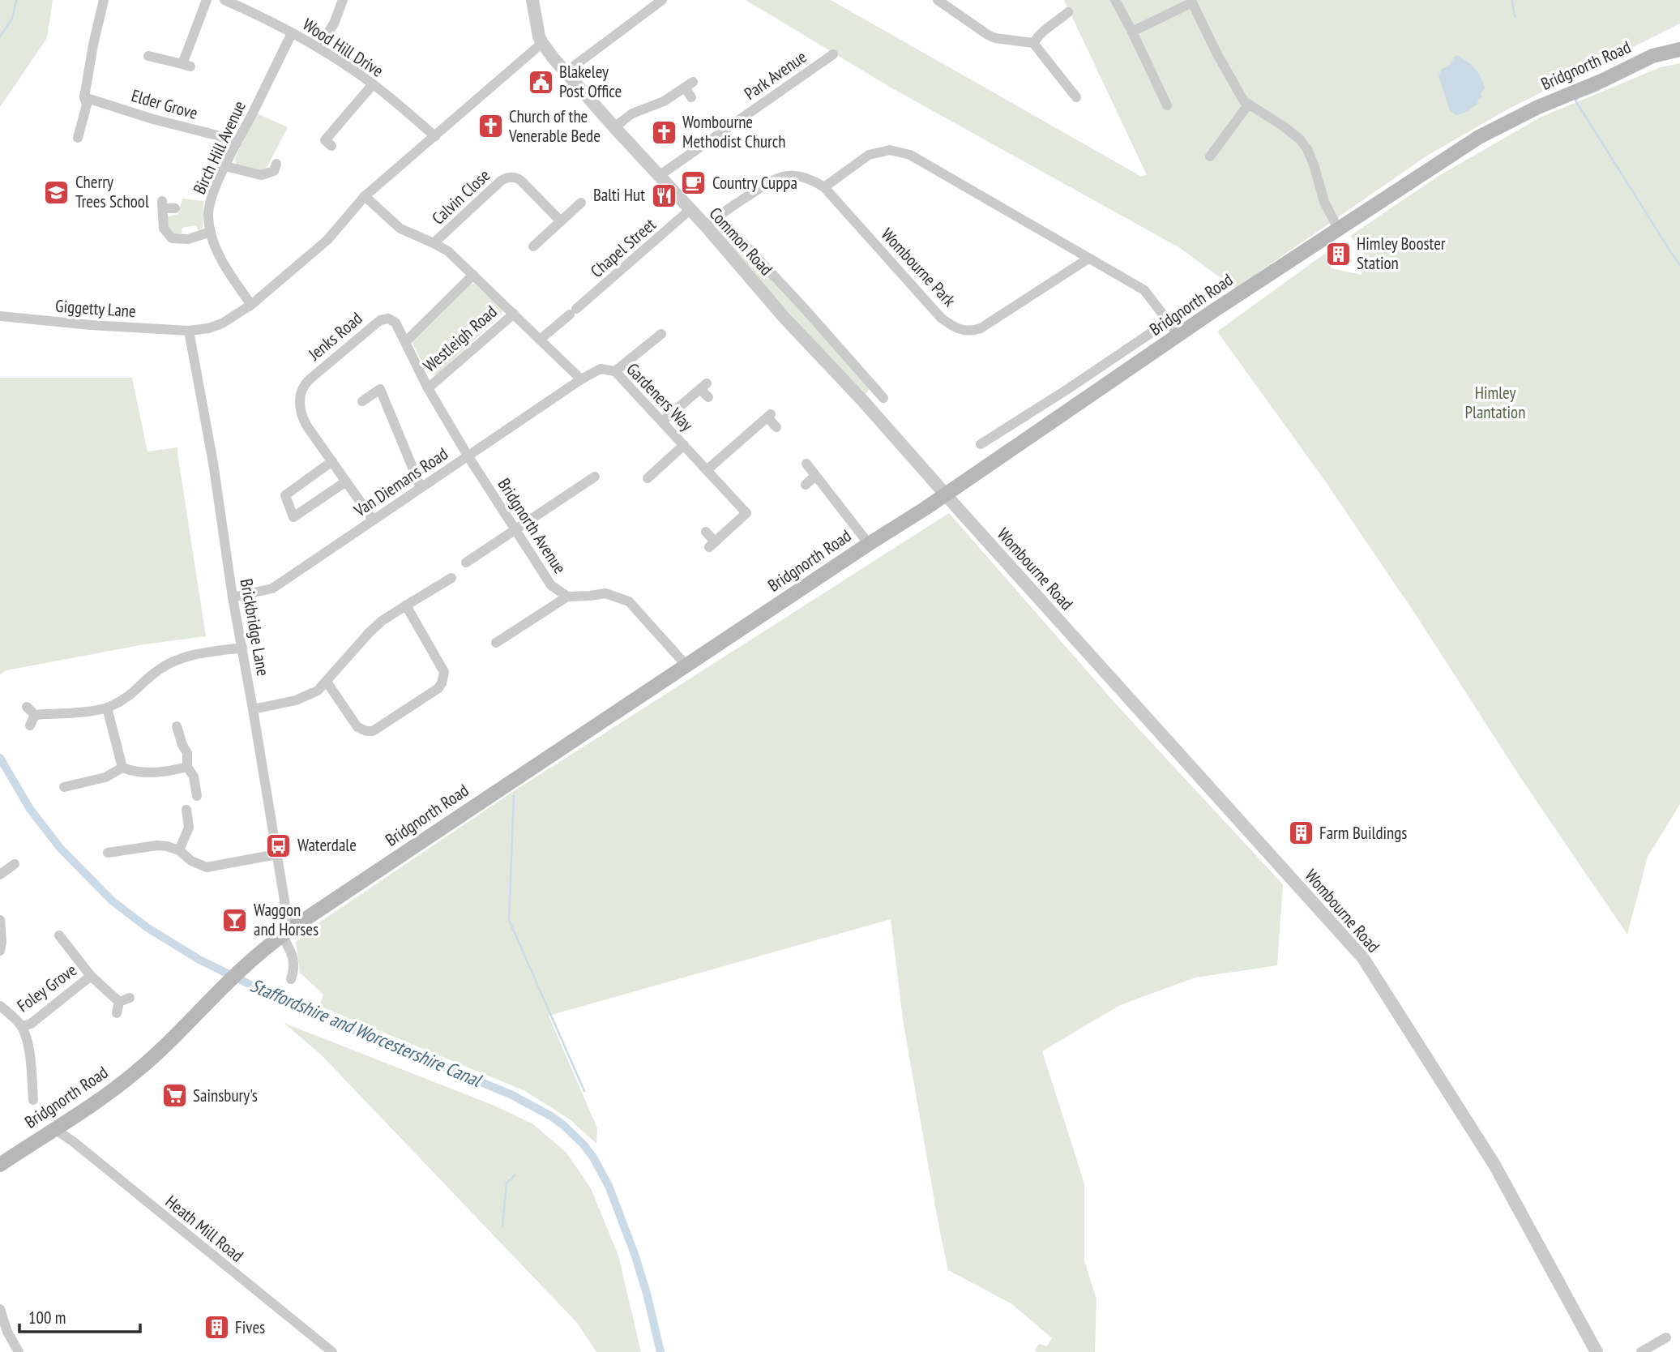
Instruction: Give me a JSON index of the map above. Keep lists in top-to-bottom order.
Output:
{
  "streets": {
    "main road": ["Bridgnorth Road"],
    "street": [
      "Wood Hill Drive",
      "Park Avenue",
      "Elder Grove",
      "Birch Hill Avenue",
      "Calvin Close",
      "Common Road",
      "Chapel Street",
      "Wombourne Park",
      "Giggetty Lane",
      "Jenks Road",
      "Westleigh Road",
      "Gardeners Way",
      "Van Diemans Road",
      "Bridgnorth Avenue",
      "Wombourne Road",
      "Brickbridge Lane",
      "Foley Grove",
      "Heath Mill Road"
    ]
  },
  "crossings": [
    ["Wood Hill Drive", "Birch Hill Avenue"],
    ["Wood Hill Drive", "Giggetty Lane"],
    ["Bridgnorth Road", "Common Road"],
    ["Bridgnorth Road", "Bridgnorth Avenue"],
    ["Bridgnorth Road", "Wombourne Road"],
    ["Bridgnorth Road", "Brickbridge Lane"],
    ["Bridgnorth Road", "Heath Mill Road"],
    ["Park Avenue", "Common Road"],
    ["Elder Grove", "Birch Hill Avenue"],
    ["Birch Hill Avenue", "Giggetty Lane"],
    ["Common Road", "Chapel Street"],
    ["Common Road", "Wombourne Park"],
    ["Common Road", "Giggetty Lane"],
    ["Common Road", "Wombourne Road"],
    ["Giggetty Lane", "Brickbridge Lane"],
    ["Jenks Road", "Westleigh Road"],
    ["Jenks Road", "Van Diemans Road"],
    ["Jenks Road", "Bridgnorth Avenue"],
    ["Gardeners Way", "Van Diemans Road"],
    ["Van Diemans Road", "Bridgnorth Avenue"],
    ["Van Diemans Road", "Brickbridge Lane"]
  ],
  "water": ["Staffordshire and Worcestershire Canal"],
  "parks": ["Himley Plantation"],
  "places": {
    "public building": ["Blakeley Post Office"],
    "church": ["Church of the Venerable Bede", "Wombourne Methodist Church"],
    "cafe": ["Country Cuppa"],
    "school or university": ["Cherry Trees School"],
    "restaurant": ["Balti Hut"],
    "building": ["Himley Booster Station", "Farm Buildings", "Fives"],
    "bus stop": ["Waterdale"],
    "bar": ["Waggon and Horses"],
    "supermarket": ["Sainsbury's"]
  },
  "scale_bar": "100 m"
}
